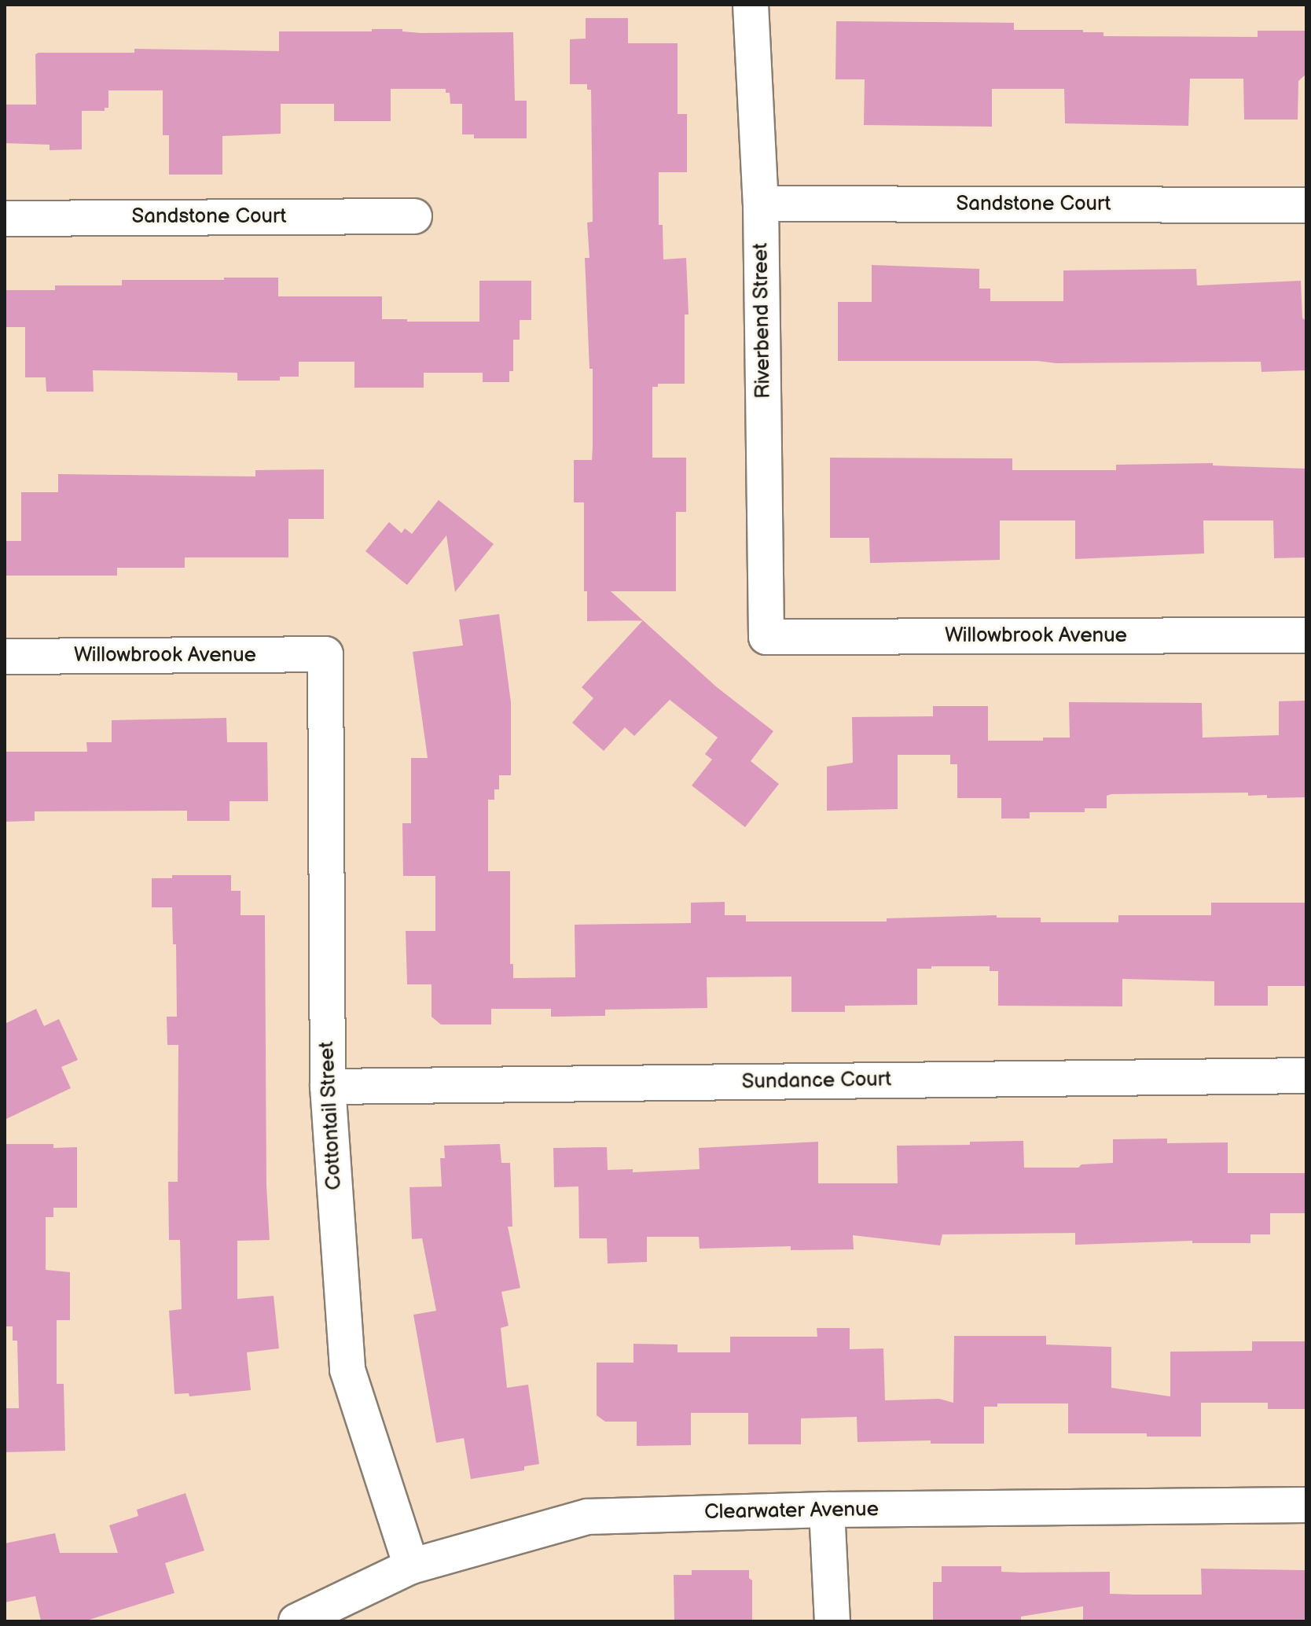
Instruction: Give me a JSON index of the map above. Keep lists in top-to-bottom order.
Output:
{
  "streets": {
    "street": [
      "Sandstone Court",
      "Riverbend Street",
      "Willowbrook Avenue",
      "Sundance Court",
      "Cottontail Street",
      "Clearwater Avenue"
    ]
  },
  "crossings": [
    ["Sandstone Court", "Riverbend Street"],
    ["Riverbend Street", "Willowbrook Avenue"],
    ["Willowbrook Avenue", "Cottontail Street"],
    ["Sundance Court", "Cottontail Street"],
    ["Cottontail Street", "Clearwater Avenue"]
  ]
}
